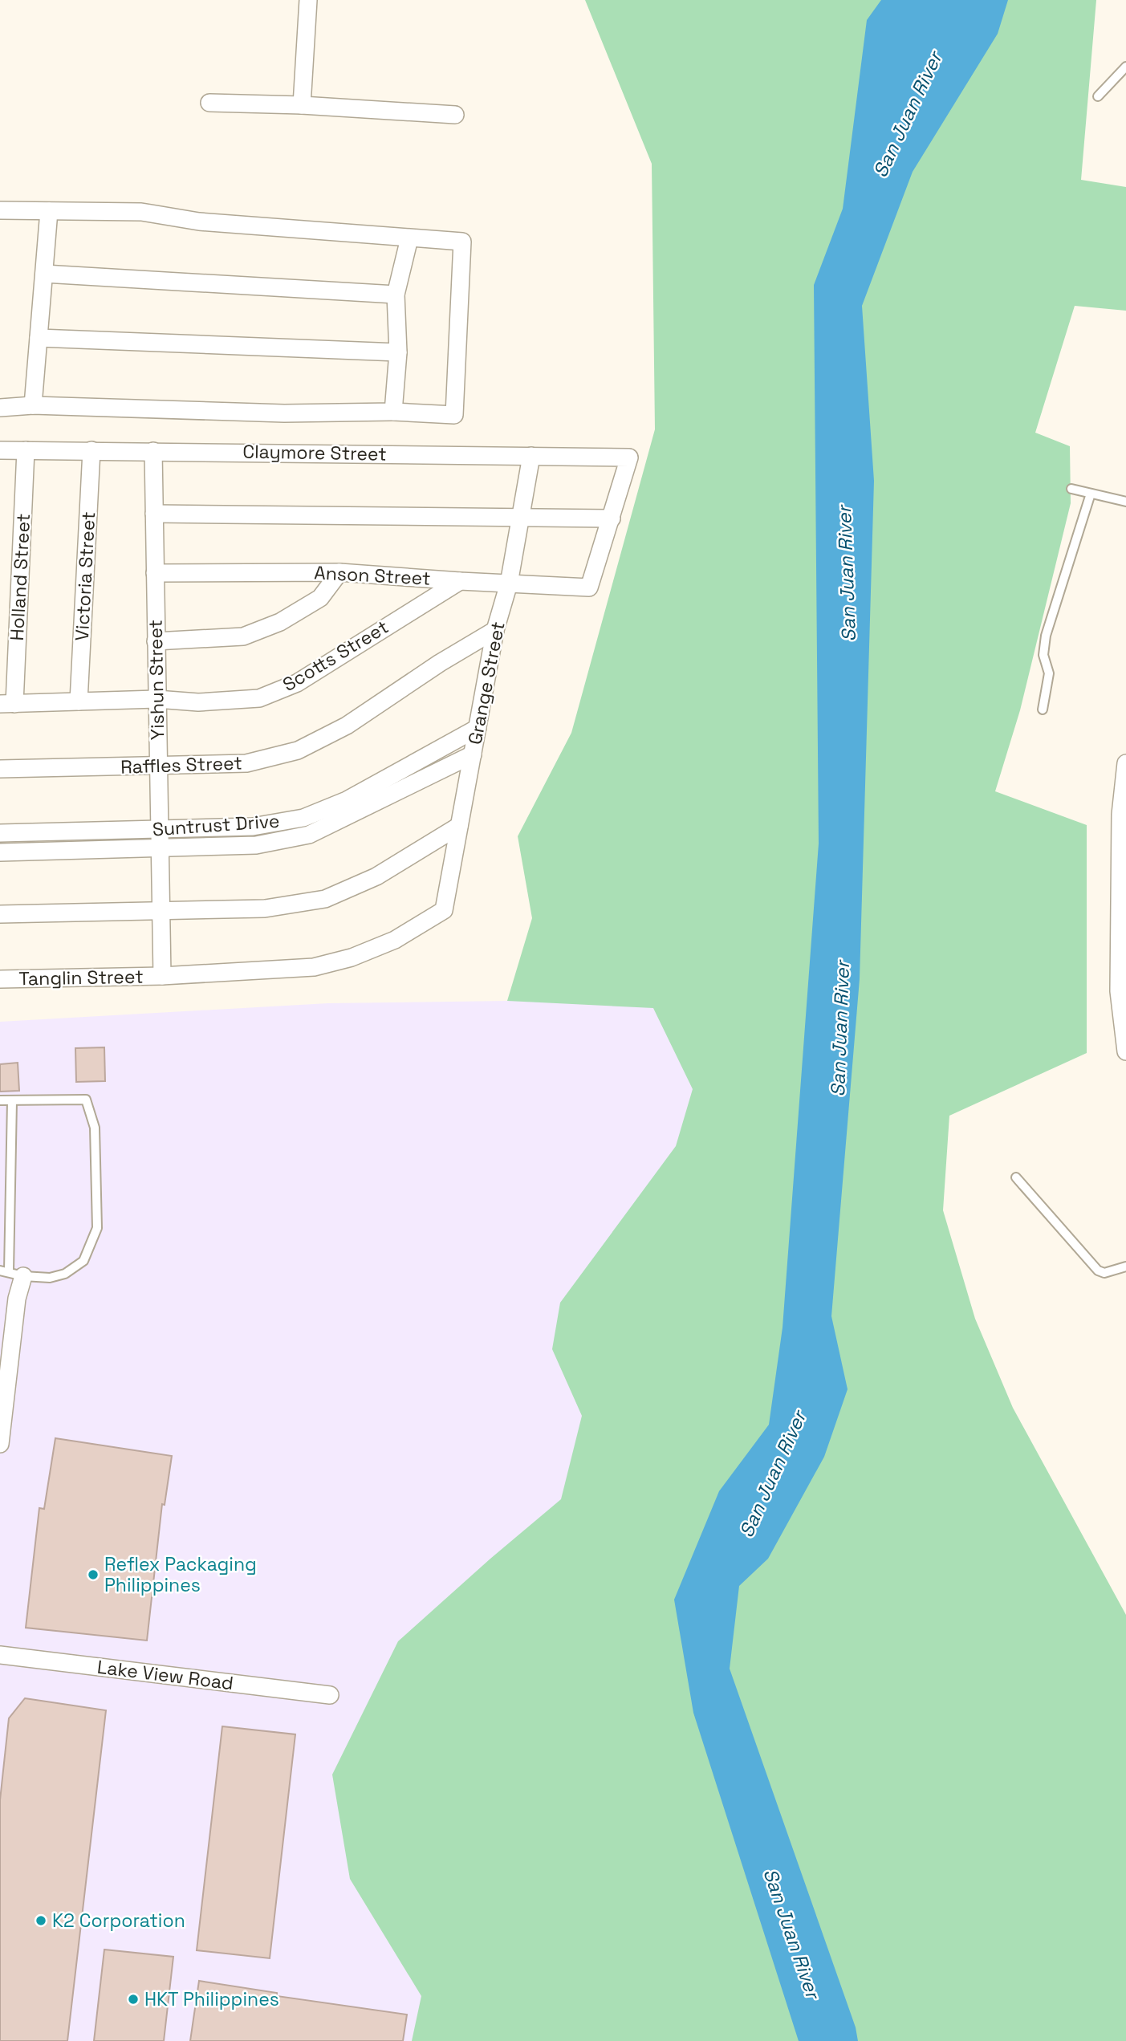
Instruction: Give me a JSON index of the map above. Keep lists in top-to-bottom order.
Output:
{
  "streets": {
    "street": [
      "Claymore Street",
      "Anson Street",
      "Victoria Street",
      "Holland Street",
      "Scotts Street",
      "Yishun Street",
      "Grange Street",
      "Raffles Street",
      "Suntrust Drive",
      "Tanglin Street",
      "Lake View Road"
    ]
  },
  "crossings": [
    ["Claymore Street", "Anson Street"],
    ["Claymore Street", "Victoria Street"],
    ["Claymore Street", "Holland Street"],
    ["Claymore Street", "Yishun Street"],
    ["Claymore Street", "Grange Street"],
    ["Anson Street", "Scotts Street"],
    ["Anson Street", "Yishun Street"],
    ["Anson Street", "Grange Street"],
    ["Victoria Street", "Scotts Street"],
    ["Holland Street", "Scotts Street"],
    ["Scotts Street", "Yishun Street"],
    ["Yishun Street", "Raffles Street"],
    ["Yishun Street", "Suntrust Drive"],
    ["Yishun Street", "Tanglin Street"],
    ["Grange Street", "Raffles Street"],
    ["Grange Street", "Suntrust Drive"],
    ["Grange Street", "Tanglin Street"]
  ],
  "water": ["San Juan River"],
  "places": ["Reflex Packaging Philippines", "K2 Corporation", "HKT Philippines"]
}
